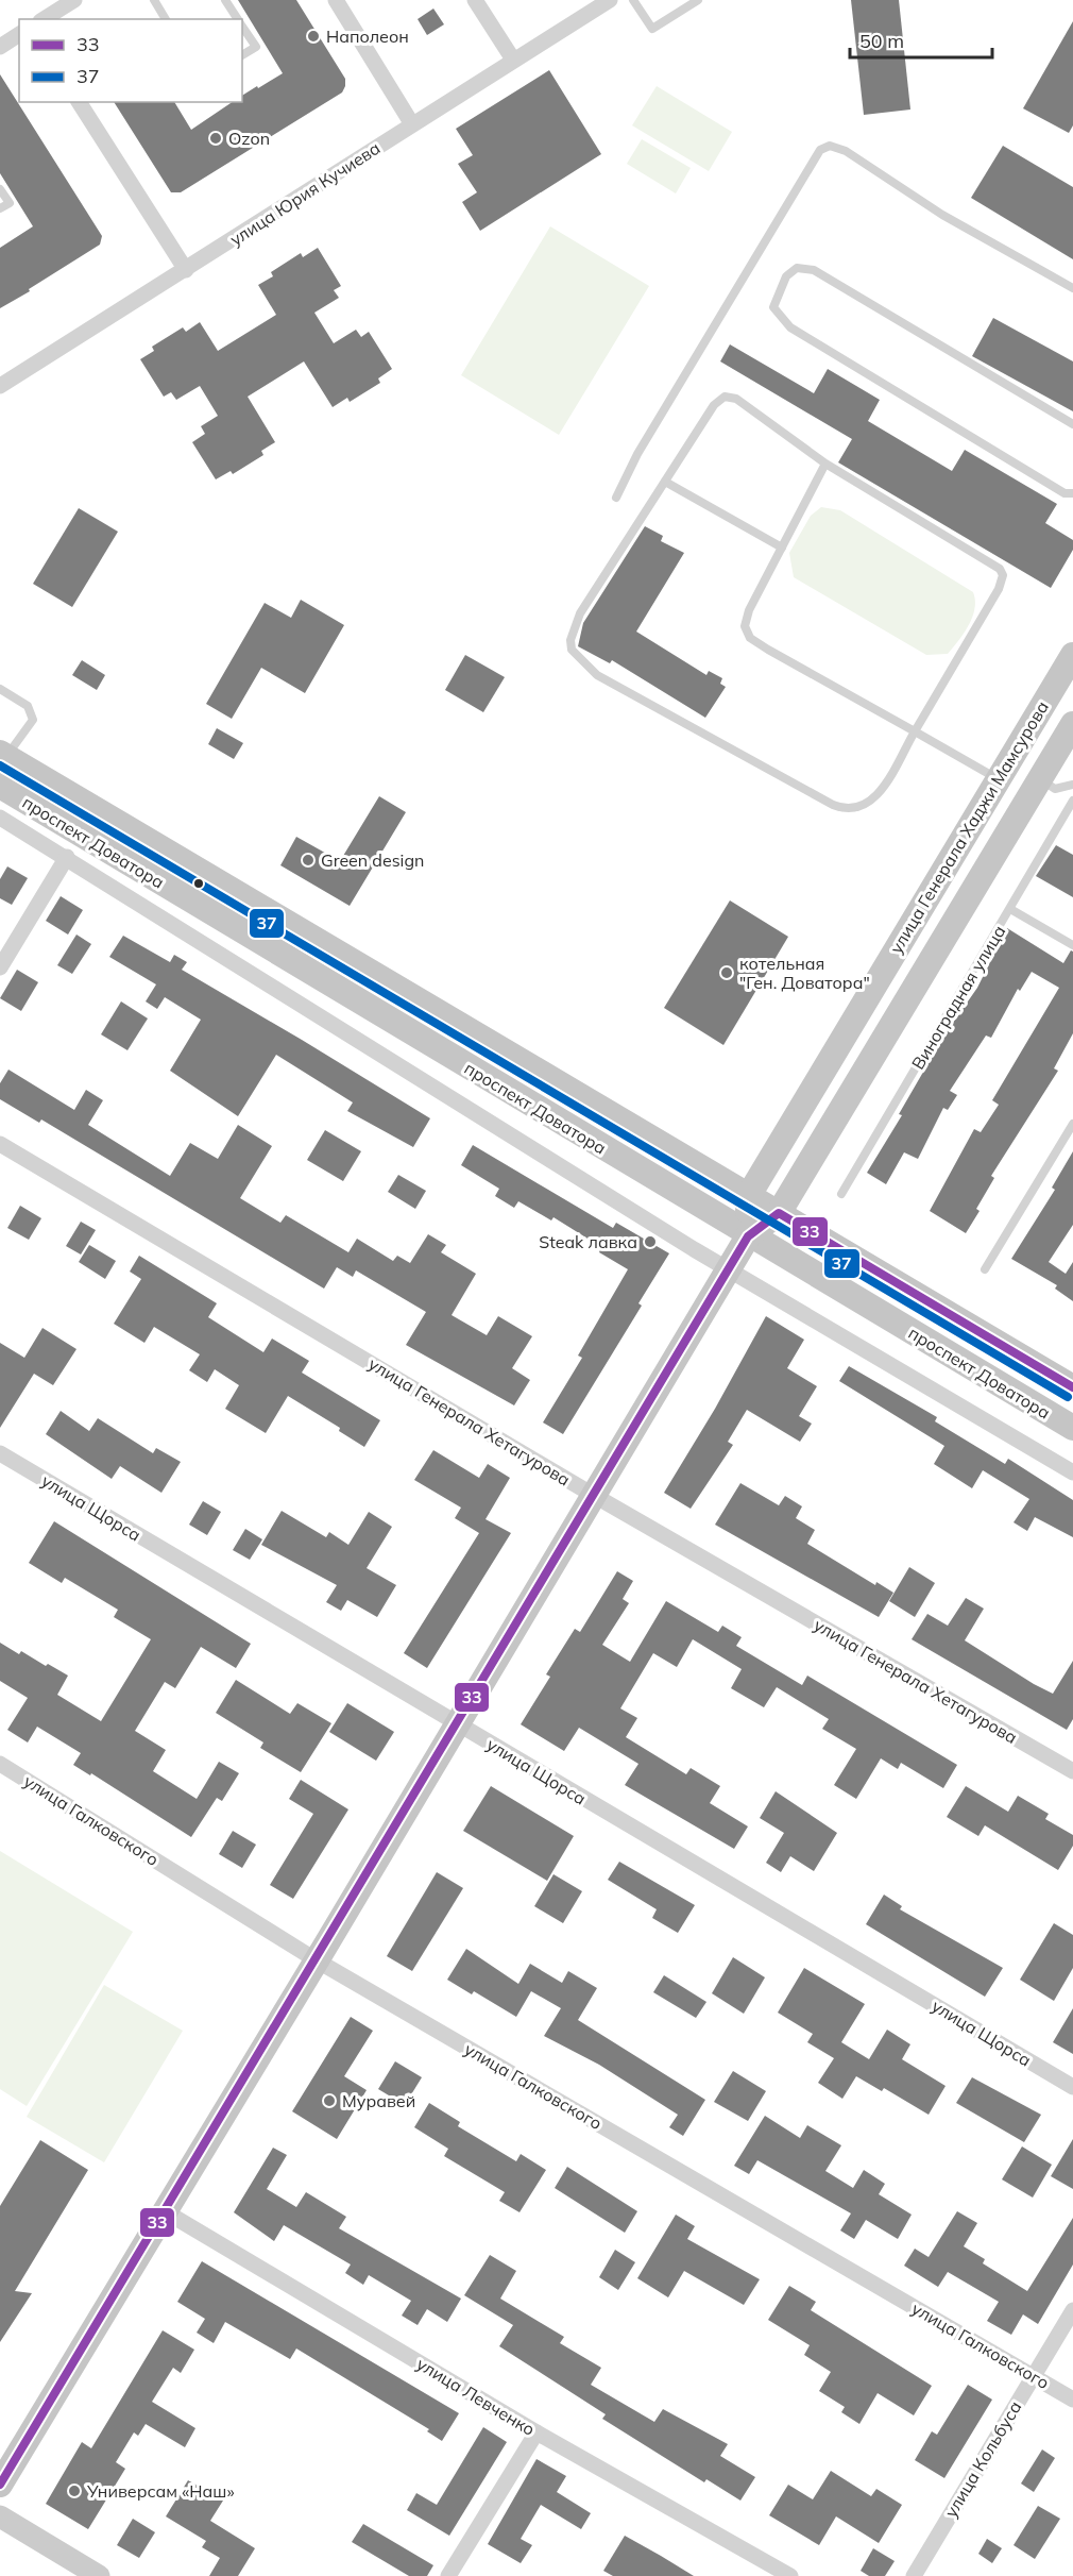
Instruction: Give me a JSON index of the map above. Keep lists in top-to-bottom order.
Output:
{
  "streets": {
    "main road": ["улица Генерала Хаджи Мамсурова", "проспект Доватора"],
    "street": [
      "улица Юрия Кучиева",
      "улица Генерала Хетагурова",
      "улица Щорса",
      "улица Галковского",
      "улица Левченко",
      "улица Кольбуса"
    ],
    "lane": ["Виноградная улица"]
  },
  "crossings": [
    ["улица Генерала Хаджи Мамсурова", "проспект Доватора"],
    ["улица Генерала Хаджи Мамсурова", "улица Генерала Хетагурова"],
    ["улица Генерала Хаджи Мамсурова", "улица Щорса"],
    ["улица Генерала Хаджи Мамсурова", "улица Галковского"],
    ["улица Генерала Хаджи Мамсурова", "улица Левченко"],
    ["улица Галковского", "улица Кольбуса"]
  ],
  "places": [
    "Наполеон",
    "Ozon",
    "Green design",
    "котельная \"Ген. Доватора\"",
    "Steak лавка",
    "Муравей",
    "Универсам «Наш»"
  ],
  "lines": ["transit line 37", "transit line 33"],
  "legend": ["33", "37"],
  "scale_bar": "50 m"
}
